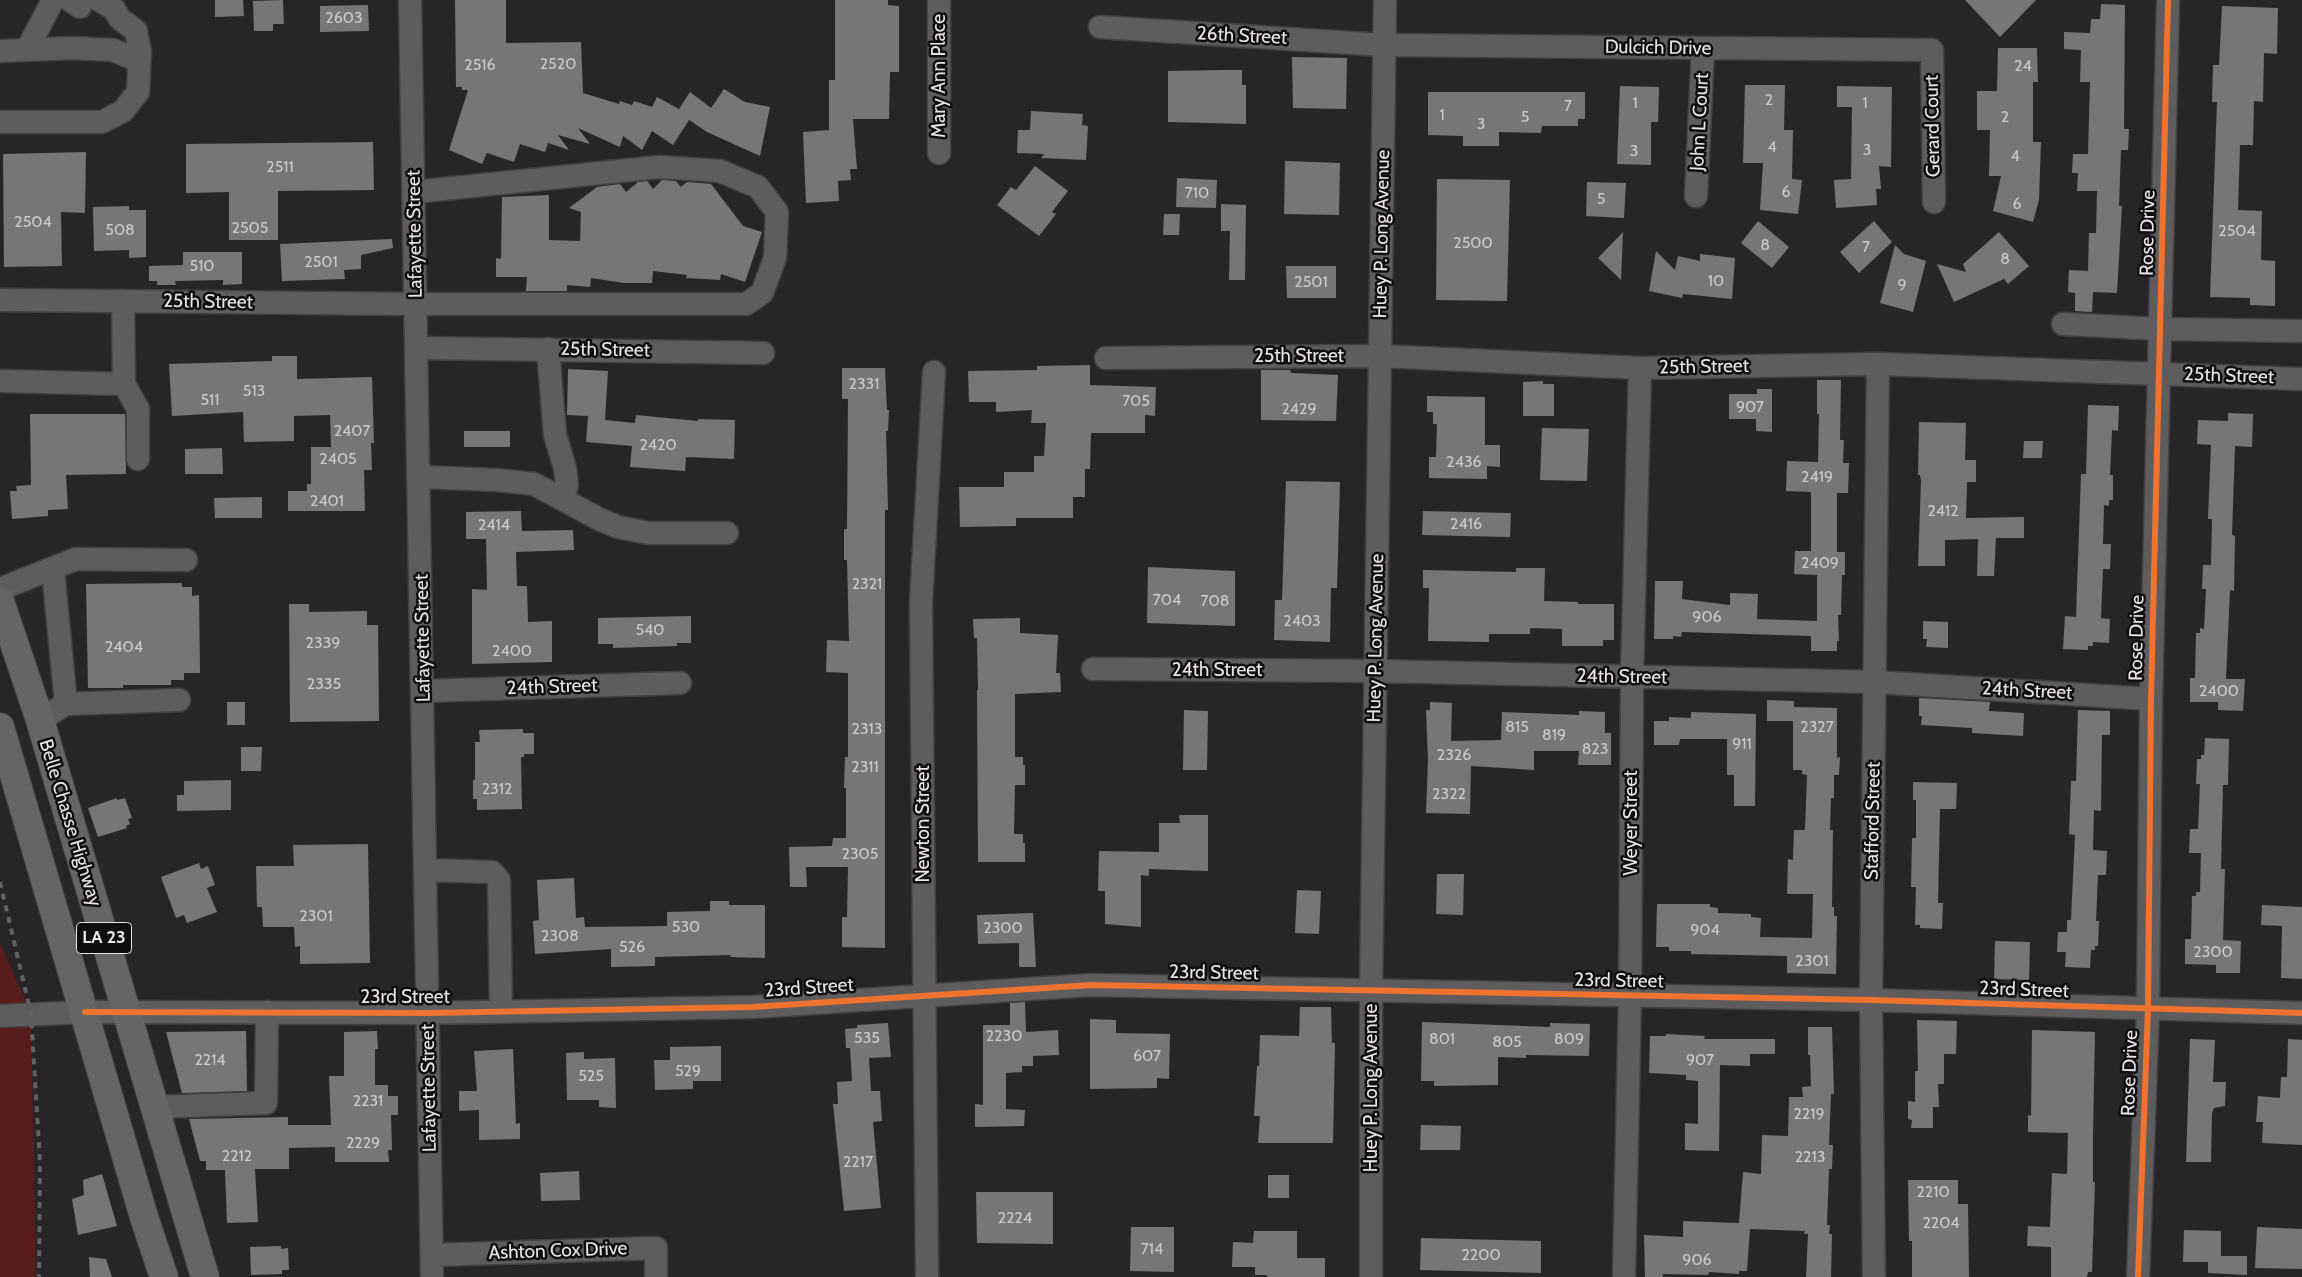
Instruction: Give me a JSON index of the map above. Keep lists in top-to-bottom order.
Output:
{
  "streets": {
    "highway": ["Belle Chasse Highway", "LA 23"],
    "street": [
      "26th Street",
      "Dulcich Drive",
      "Mary Ann Place",
      "John L Court",
      "Gerard Court",
      "Rose Drive",
      "Lafayette Street",
      "Huey P. Long Avenue",
      "25th Street",
      "24th Street",
      "Stafford Street",
      "Weyer Street",
      "Newton Street",
      "23rd Street",
      "Ashton Cox Drive"
    ]
  },
  "crossings": [
    ["26th Street", "Dulcich Drive"],
    ["26th Street", "Huey P. Long Avenue"],
    ["Dulcich Drive", "John L Court"],
    ["Dulcich Drive", "Gerard Court"],
    ["Dulcich Drive", "Huey P. Long Avenue"],
    ["Rose Drive", "25th Street"],
    ["Rose Drive", "24th Street"],
    ["Rose Drive", "23rd Street"],
    ["Lafayette Street", "25th Street"],
    ["Lafayette Street", "24th Street"],
    ["Lafayette Street", "23rd Street"],
    ["Lafayette Street", "Ashton Cox Drive"],
    ["Huey P. Long Avenue", "25th Street"],
    ["Huey P. Long Avenue", "24th Street"],
    ["Huey P. Long Avenue", "23rd Street"],
    ["25th Street", "Stafford Street"],
    ["25th Street", "Weyer Street"],
    ["24th Street", "Stafford Street"],
    ["24th Street", "Weyer Street"],
    ["Stafford Street", "23rd Street"],
    ["Belle Chasse Highway", "23rd Street"],
    ["Weyer Street", "23rd Street"],
    ["Newton Street", "23rd Street"]
  ],
  "house_numbers": [
    "2603",
    "2520",
    "2516",
    "24",
    "2",
    "1",
    "1",
    "7",
    "1",
    "5",
    "2",
    "3",
    "4",
    "3",
    "3",
    "4",
    "2511",
    "6",
    "710",
    "5",
    "6",
    "2504",
    "2505",
    "508",
    "2504",
    "2500",
    "8",
    "7",
    "8",
    "2501",
    "510",
    "10",
    "2501",
    "9",
    "2331",
    "513",
    "511",
    "705",
    "907",
    "2429",
    "2407",
    "2420",
    "2405",
    "2436",
    "2419",
    "2401",
    "2412",
    "2416",
    "2414",
    "2409",
    "2321",
    "704",
    "708",
    "906",
    "2403",
    "540",
    "2339",
    "2404",
    "2400",
    "2335",
    "2400",
    "815",
    "2327",
    "2313",
    "819",
    "911",
    "823",
    "2326",
    "2311",
    "2312",
    "2322",
    "2305",
    "2301",
    "530",
    "2300",
    "904",
    "2308",
    "526",
    "2300",
    "2301",
    "2230",
    "535",
    "801",
    "809",
    "805",
    "607",
    "2214",
    "907",
    "529",
    "525",
    "2231",
    "2219",
    "2229",
    "2212",
    "2213",
    "2217",
    "2210",
    "2224",
    "2204",
    "714",
    "2200",
    "906"
  ]
}
